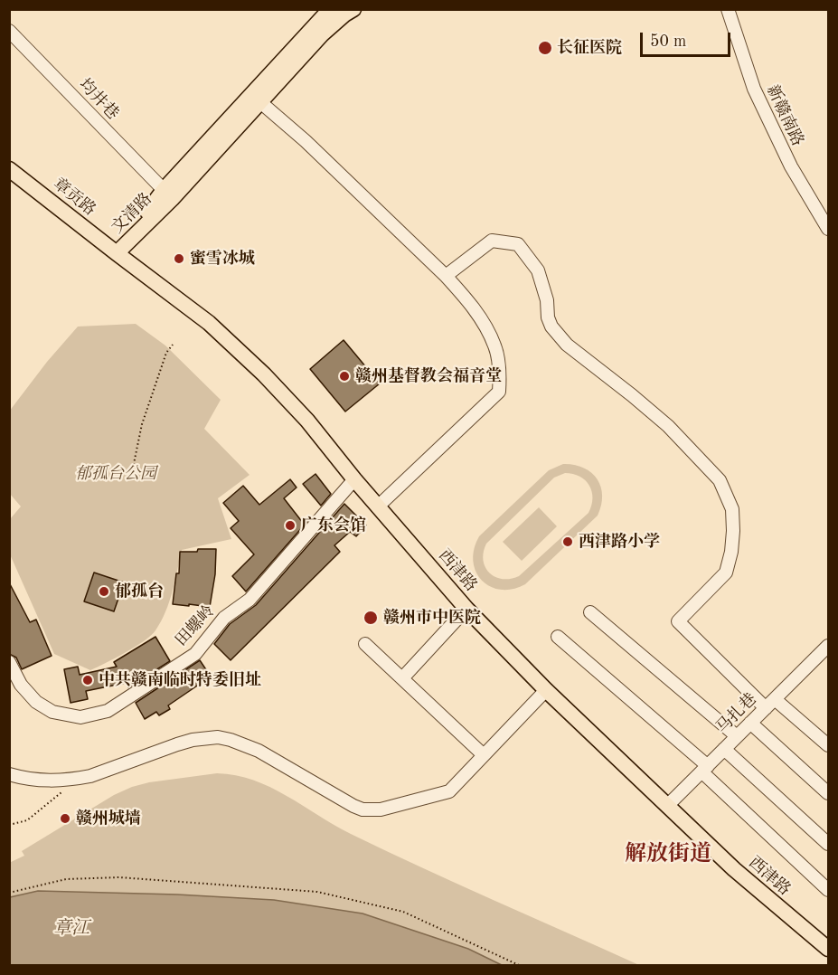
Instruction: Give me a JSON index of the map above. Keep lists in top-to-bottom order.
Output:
{
  "streets": {
    "main road": ["章贡路", "文清路", "西津路"],
    "street": [
      "均井巷",
      "新赣南路",
      "田螺岭",
      "马扎巷"
    ]
  },
  "crossings": [
    ["均井巷", "文清路"],
    ["章贡路", "文清路"],
    ["章贡路", "西津路"],
    ["文清路", "西津路"],
    ["西津路", "田螺岭"],
    ["西津路", "马扎巷"]
  ],
  "districts": ["解放街道"],
  "water": ["章江"],
  "parks": ["郁孤台公园"],
  "places": [
    "长征医院",
    "蜜雪冰城",
    "赣州基督教会福音堂",
    "广东会馆",
    "西津路小学",
    "郁孤台",
    "赣州市中医院",
    "中共赣南临时特委旧址",
    "赣州城墙"
  ],
  "scale_bar": "50 m"
}
